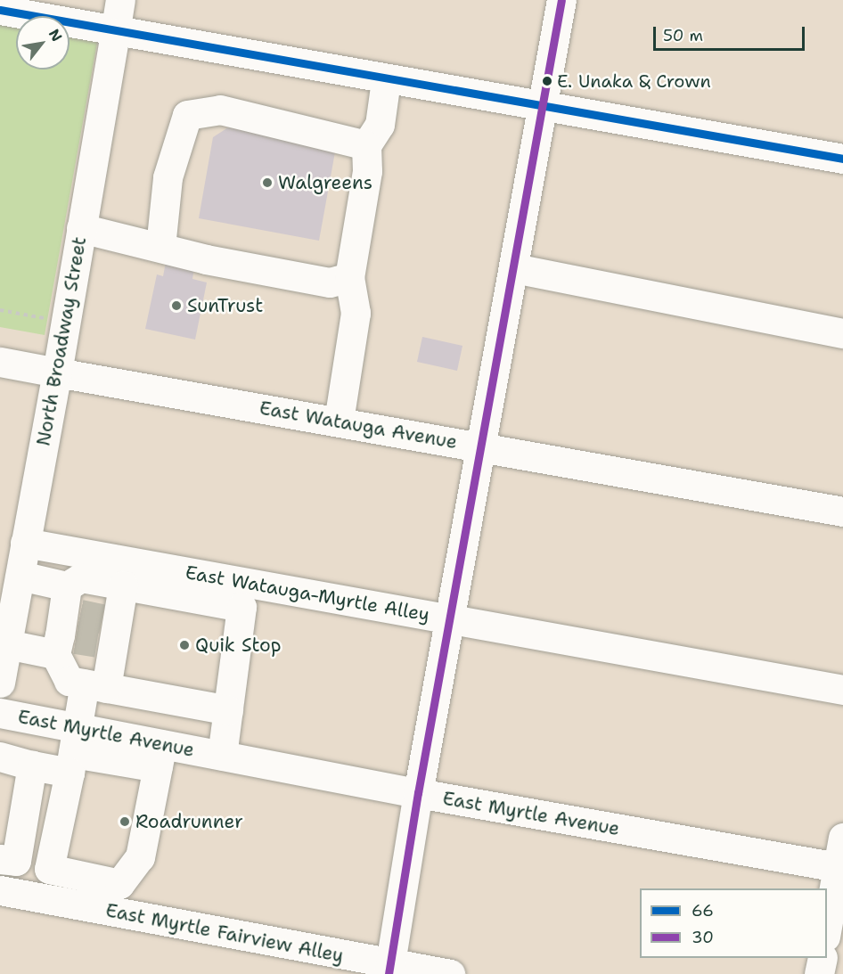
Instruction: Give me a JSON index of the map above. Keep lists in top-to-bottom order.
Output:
{
  "streets": {
    "street": [
      "North Broadway Street",
      "East Watauga Avenue",
      "East Watauga-Myrtle Alley",
      "East Myrtle Avenue",
      "East Myrtle Fairview Alley"
    ]
  },
  "crossings": [
    ["North Broadway Street", "East Watauga Avenue"],
    ["North Broadway Street", "East Watauga-Myrtle Alley"]
  ],
  "places": [
    "E. Unaka & Crown",
    "Walgreens",
    "SunTrust",
    "Quik Stop",
    "Roadrunner"
  ],
  "lines": ["transit line 30", "transit line 66"],
  "legend": ["66", "30"],
  "scale_bar": "50 m",
  "north": "top right"
}
